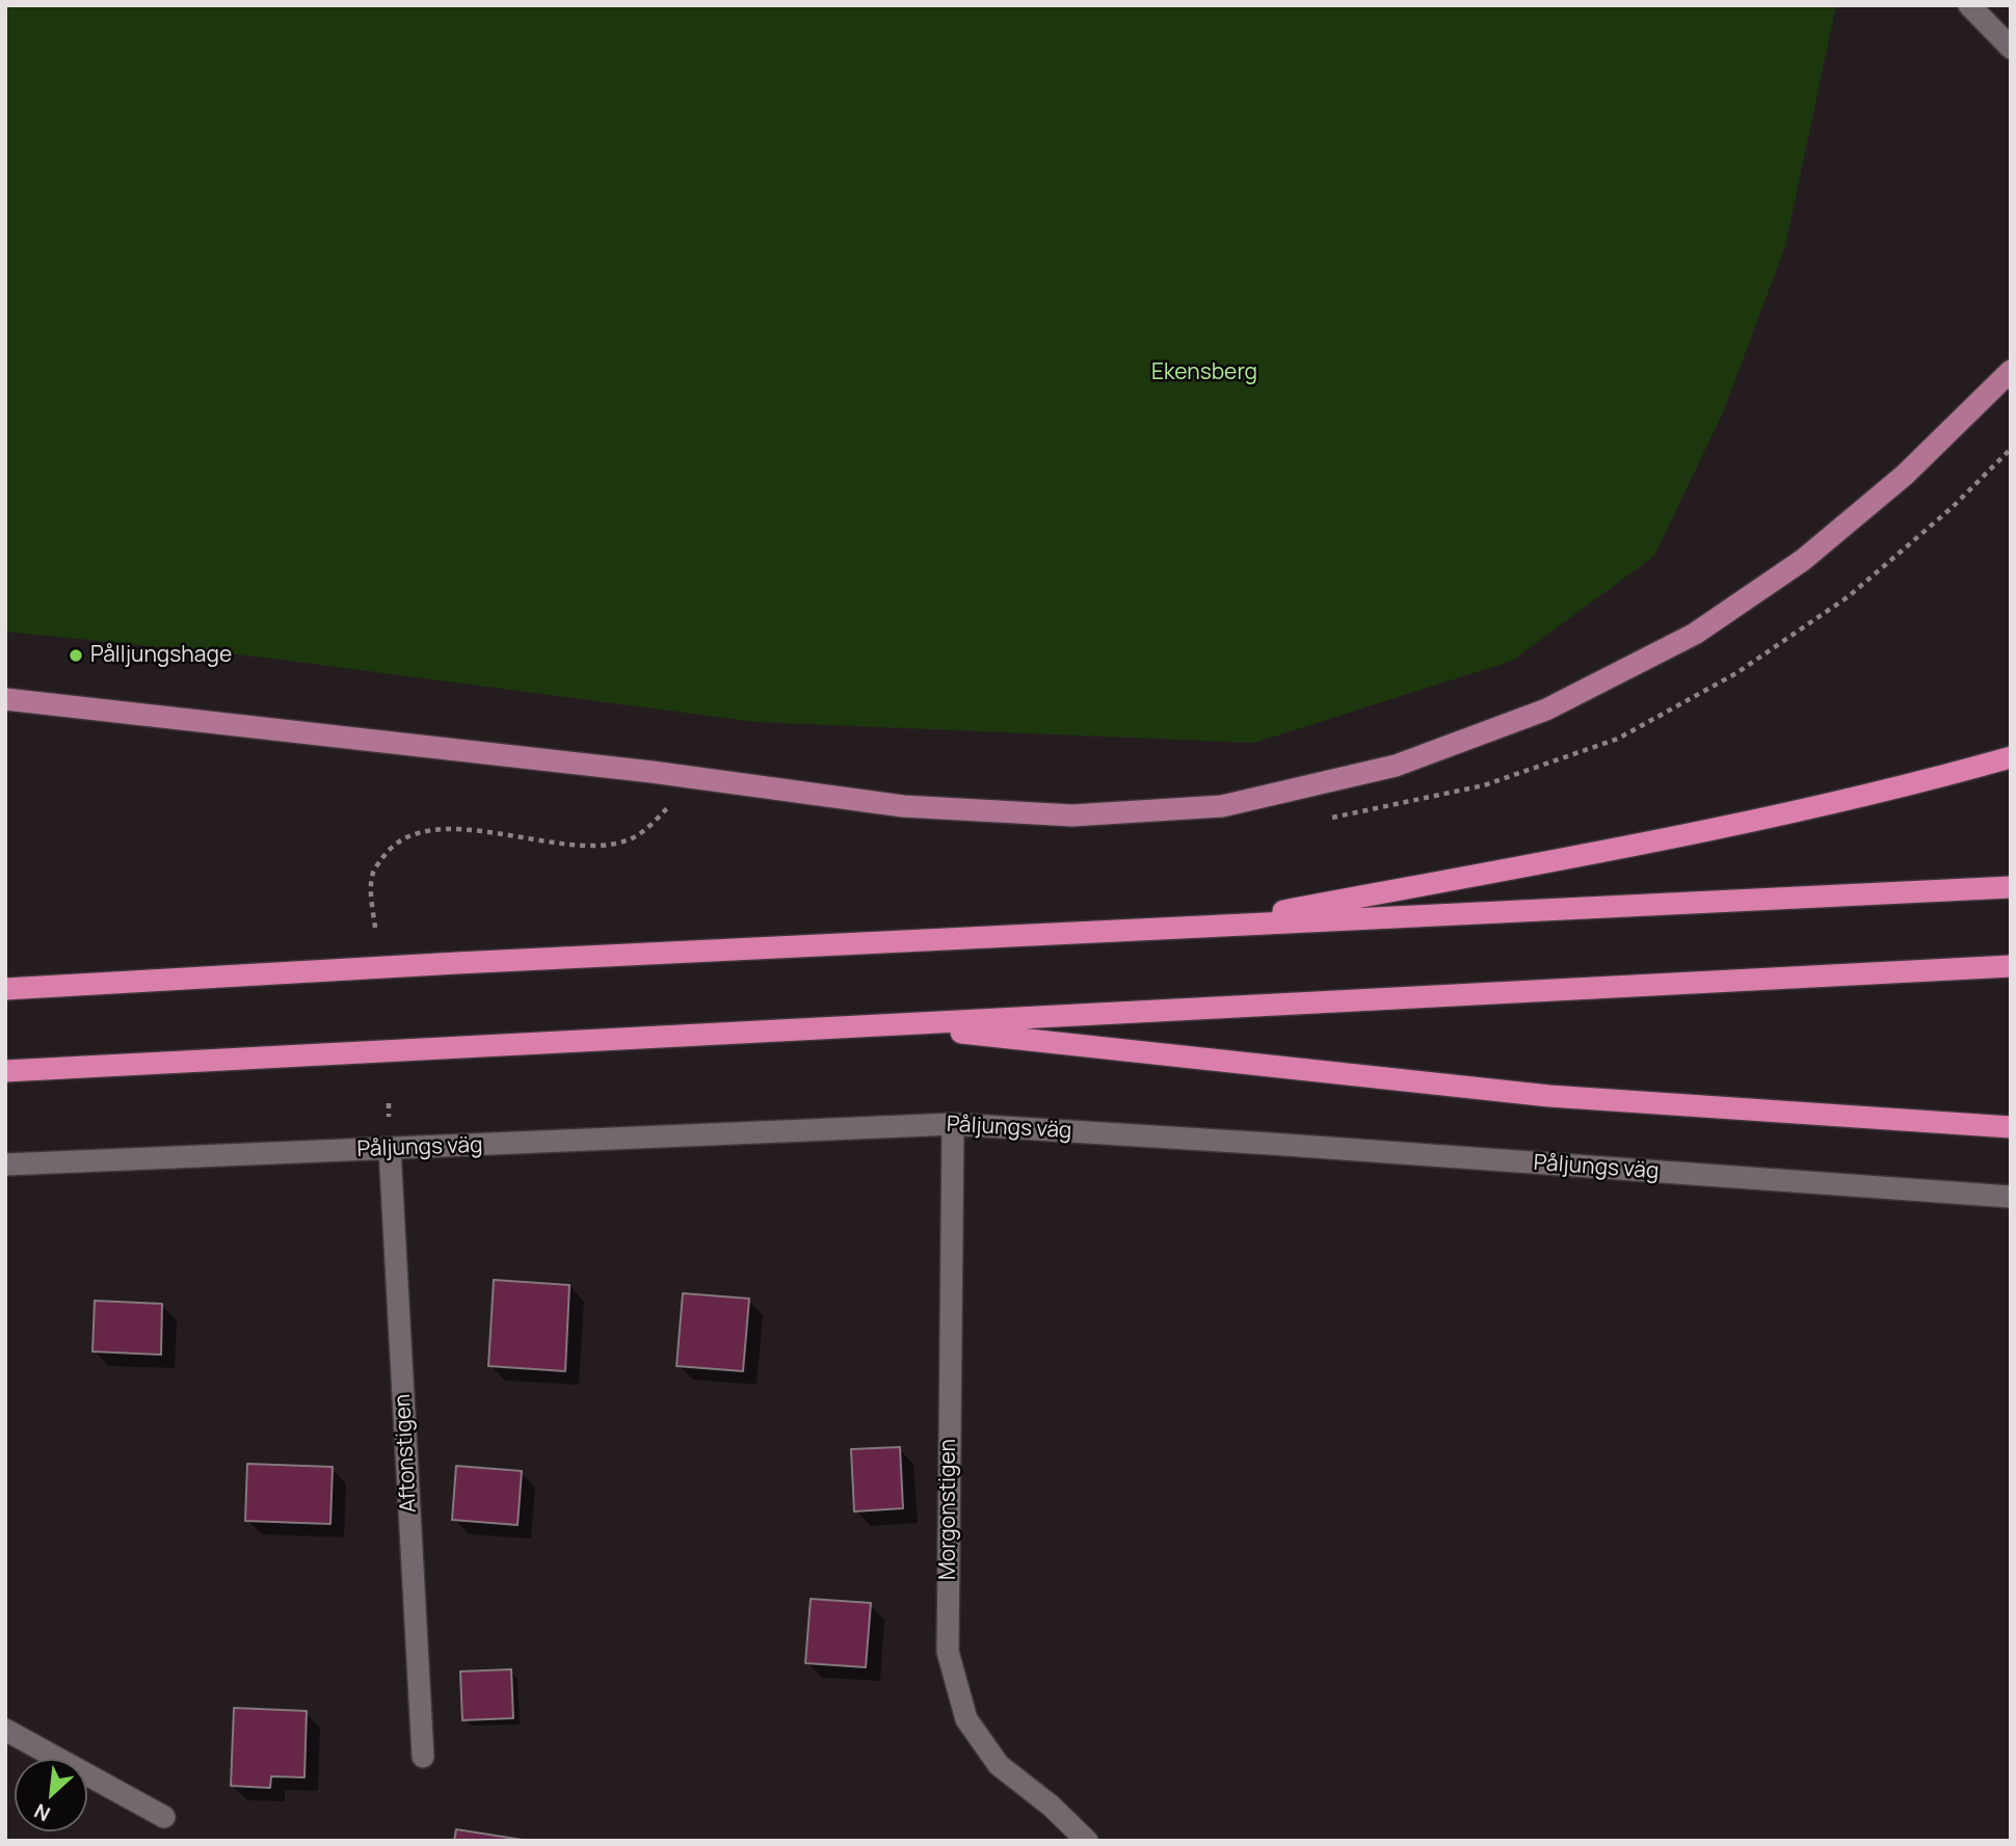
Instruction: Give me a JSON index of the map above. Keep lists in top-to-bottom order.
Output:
{
  "streets": {
    "street": ["Påljungs väg", "Aftonstigen", "Morgonstigen"]
  },
  "crossings": [
    ["Påljungs väg", "Aftonstigen"],
    ["Påljungs väg", "Morgonstigen"]
  ],
  "parks": ["Ekensberg"],
  "places": ["Pålljungshage"],
  "north": "bottom left"
}
